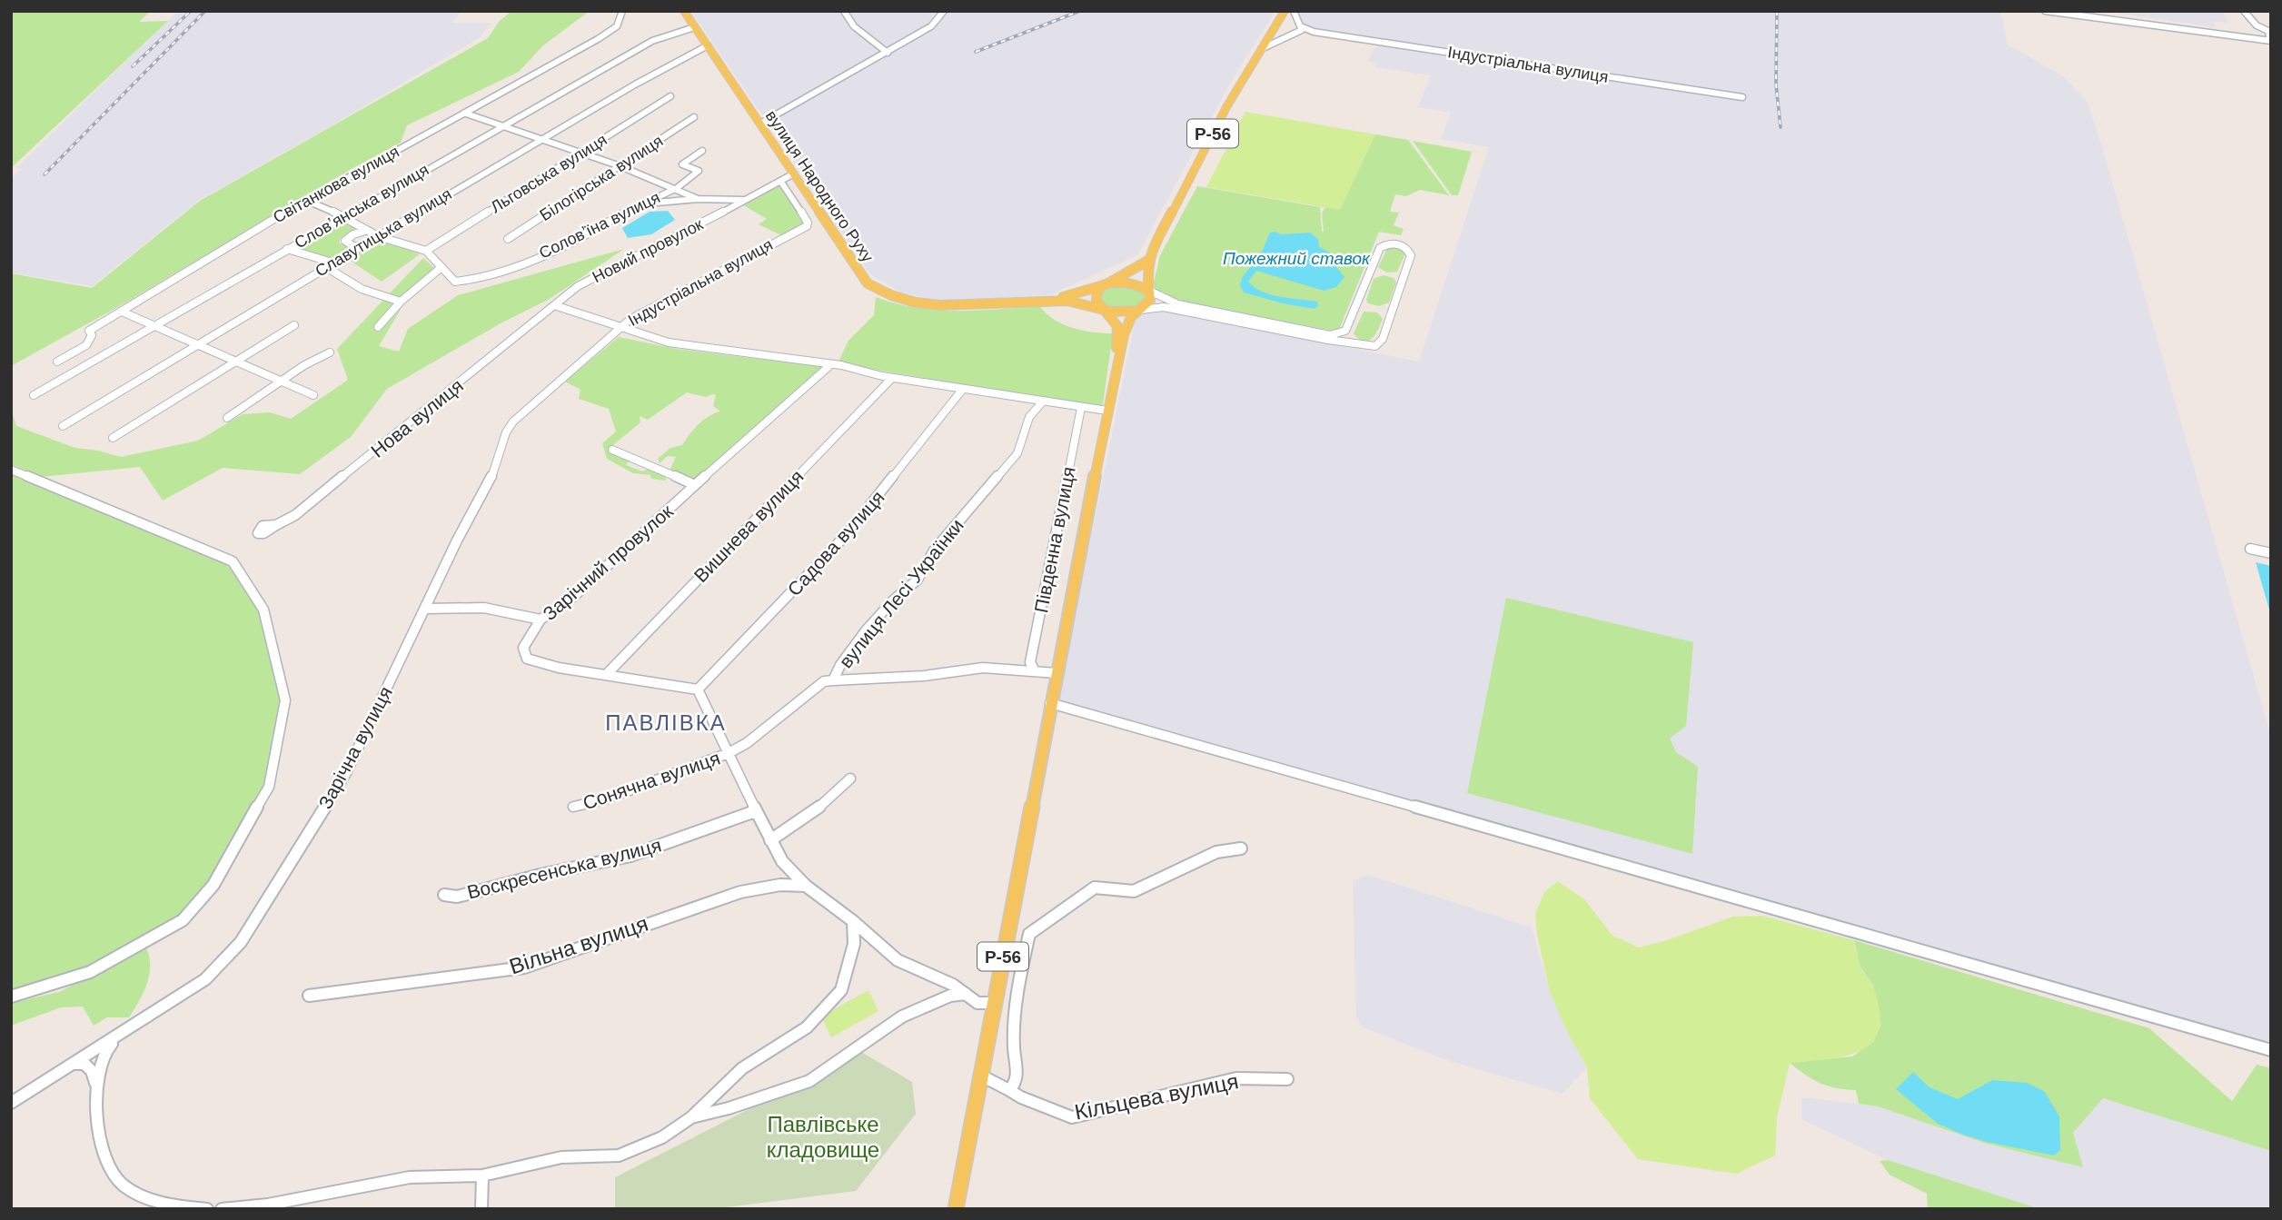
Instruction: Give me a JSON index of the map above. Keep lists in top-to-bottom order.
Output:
{
  "streets": {
    "main road": ["Р-56", "вулиця Народного Руху"],
    "street": [
      "Індустріальна вулиця",
      "Льговська вулиця",
      "Білогірська вулиця",
      "Світанкова вулиця",
      "Словʼянська вулиця",
      "Соловʼїна вулиця",
      "Славутицька вулиця",
      "Новий провулок",
      "Нова вулиця",
      "Вишнева вулиця",
      "Південна вулиця",
      "Садова вулиця",
      "Зарічний провулок",
      "вулиця Лесі Українки",
      "Зарічна вулиця",
      "Сонячна вулиця",
      "Воскресенська вулиця",
      "Вільна вулиця",
      "Кільцева вулиця"
    ]
  },
  "crossings": [
    ["Індустріальна вулиця", "Р-56"],
    ["Індустріальна вулиця", "Новий провулок"],
    ["Індустріальна вулиця", "Зарічна вулиця"],
    ["Р-56", "вулиця Народного Руху"],
    ["Р-56", "Кільцева вулиця"],
    ["вулиця Народного Руху", "Словʼянська вулиця"],
    ["вулиця Народного Руху", "Славутицька вулиця"],
    ["вулиця Народного Руху", "Новий провулок"],
    ["Новий провулок", "Нова вулиця"],
    ["Вишнева вулиця", "Зарічний провулок"],
    ["Садова вулиця", "Зарічний провулок"],
    ["вулиця Лесі Українки", "Сонячна вулиця"]
  ],
  "districts": ["ПАВЛІВКА"],
  "water": ["Пожежний ставок"],
  "parks": ["Павлівське кладовище"]
}
